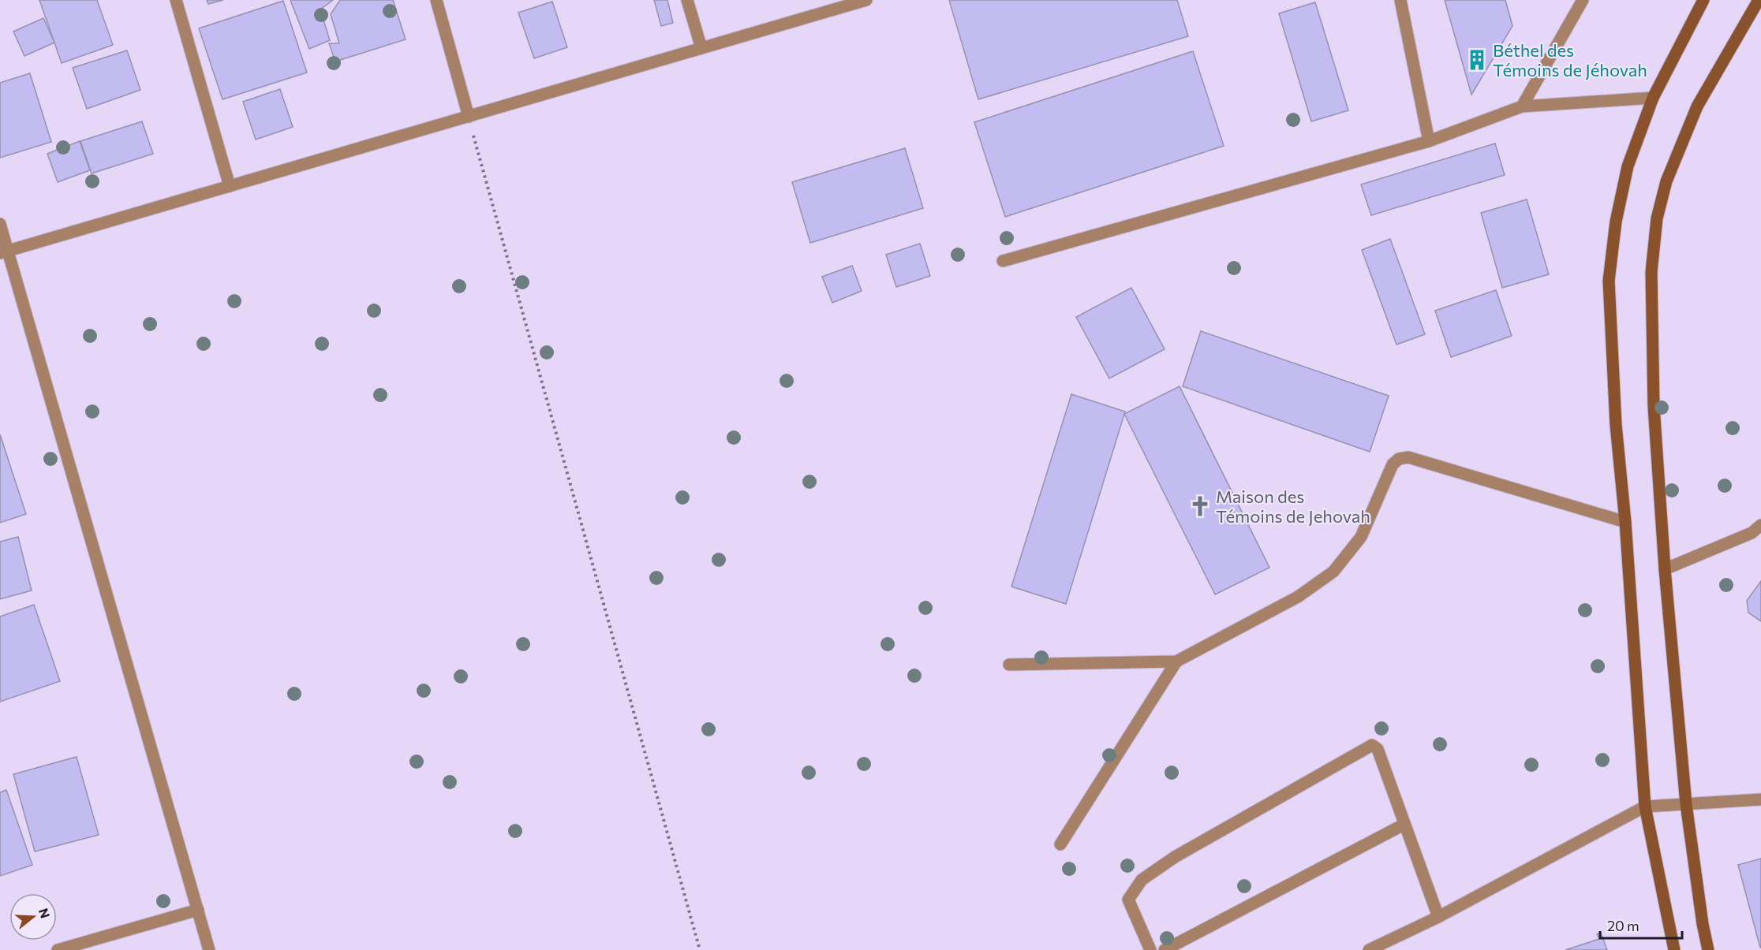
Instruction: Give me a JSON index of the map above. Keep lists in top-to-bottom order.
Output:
{
  "places": {
    "building": ["Béthel des Témoins de Jéhovah"],
    "church": ["Maison des Témoins de Jehovah"]
  },
  "scale_bar": "20 m",
  "north": "right"
}
